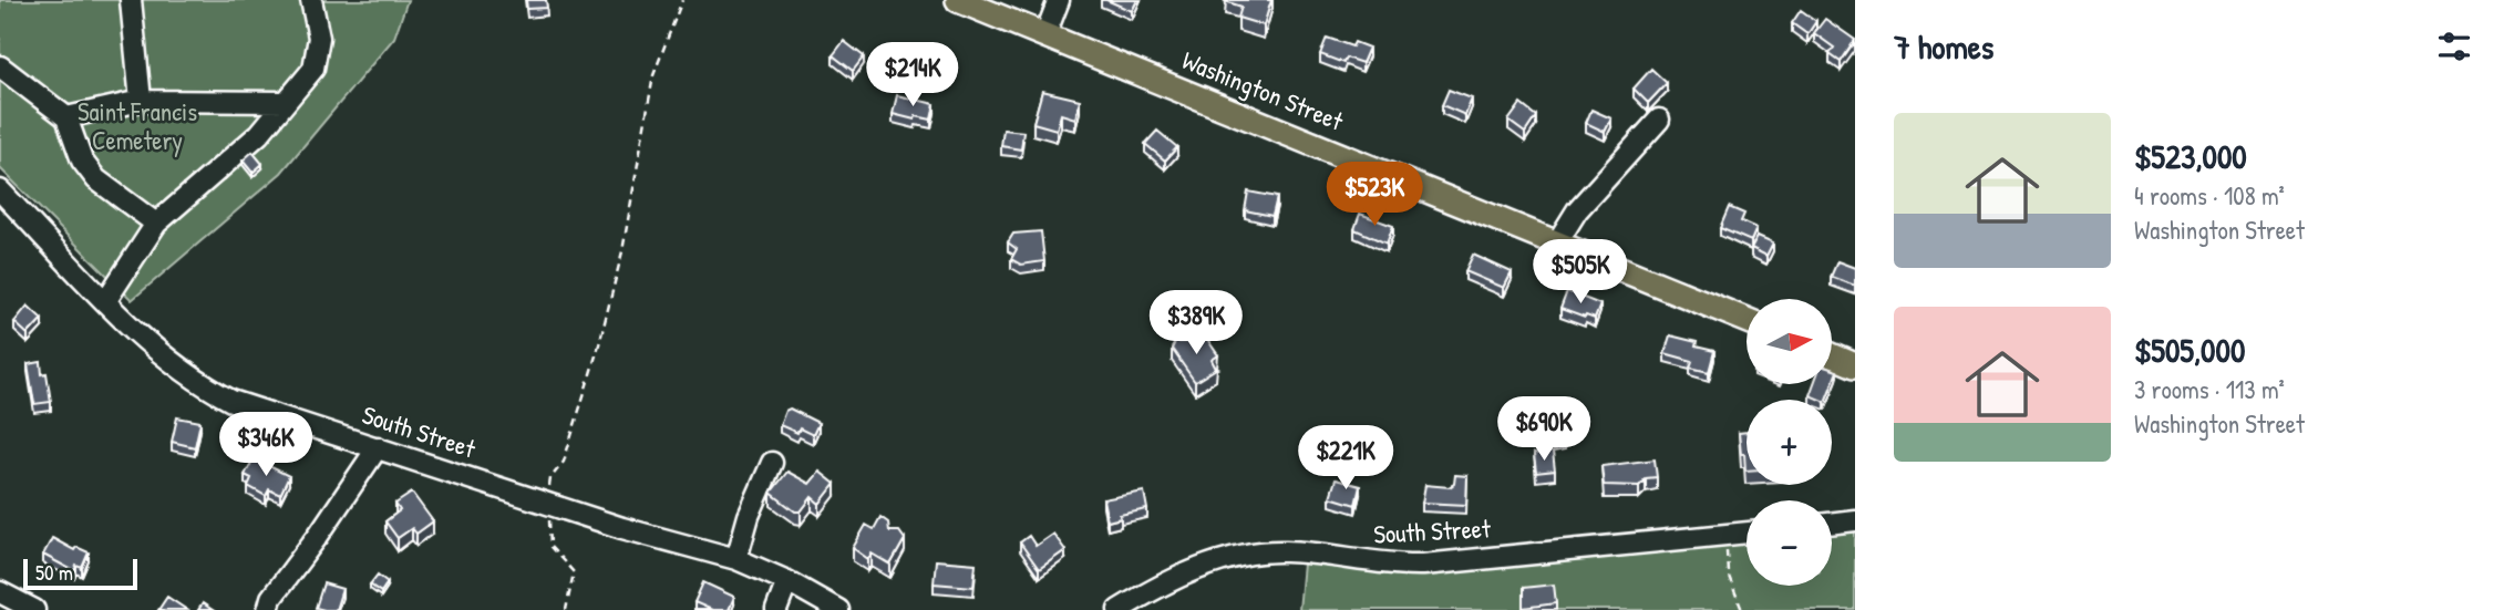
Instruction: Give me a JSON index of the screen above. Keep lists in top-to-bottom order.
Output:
{
  "streets": {
    "main road": ["Washington Street"],
    "street": ["South Street"]
  },
  "parks": ["Saint Francis Cemetery"],
  "scale_bar": "50 m",
  "north": "right",
  "page": {
    "heading": "7 homes",
    "price": [
      "$214K",
      "$523K",
      "$505K",
      "$389K",
      "$690K",
      "$346K",
      "$221K"
    ],
    "list": [
      {
        "name": "$523,000",
        "note": "4 rooms · 108 m² · Washington Street"
      },
      {
        "name": "$505,000",
        "note": "3 rooms · 113 m² · Washington Street"
      }
    ],
    "map_buttons": ["+", "−"],
    "scale": "50 m"
  }
}
